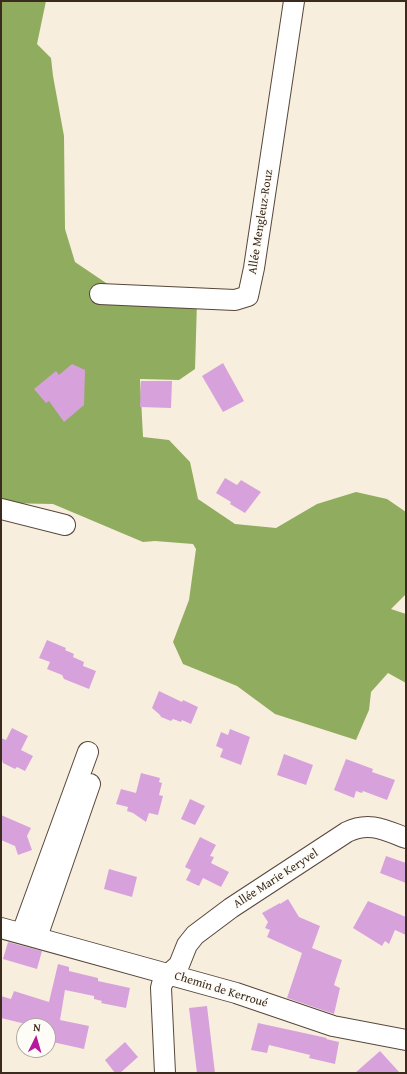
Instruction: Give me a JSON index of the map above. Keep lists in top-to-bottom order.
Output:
{
  "streets": {
    "street": ["Allée Mengleuz-Rouz", "Allée Marie Keryvel", "Chemin de Kerroué"]
  },
  "crossings": [
    ["Allée Marie Keryvel", "Chemin de Kerroué"]
  ],
  "north": "top"
}
